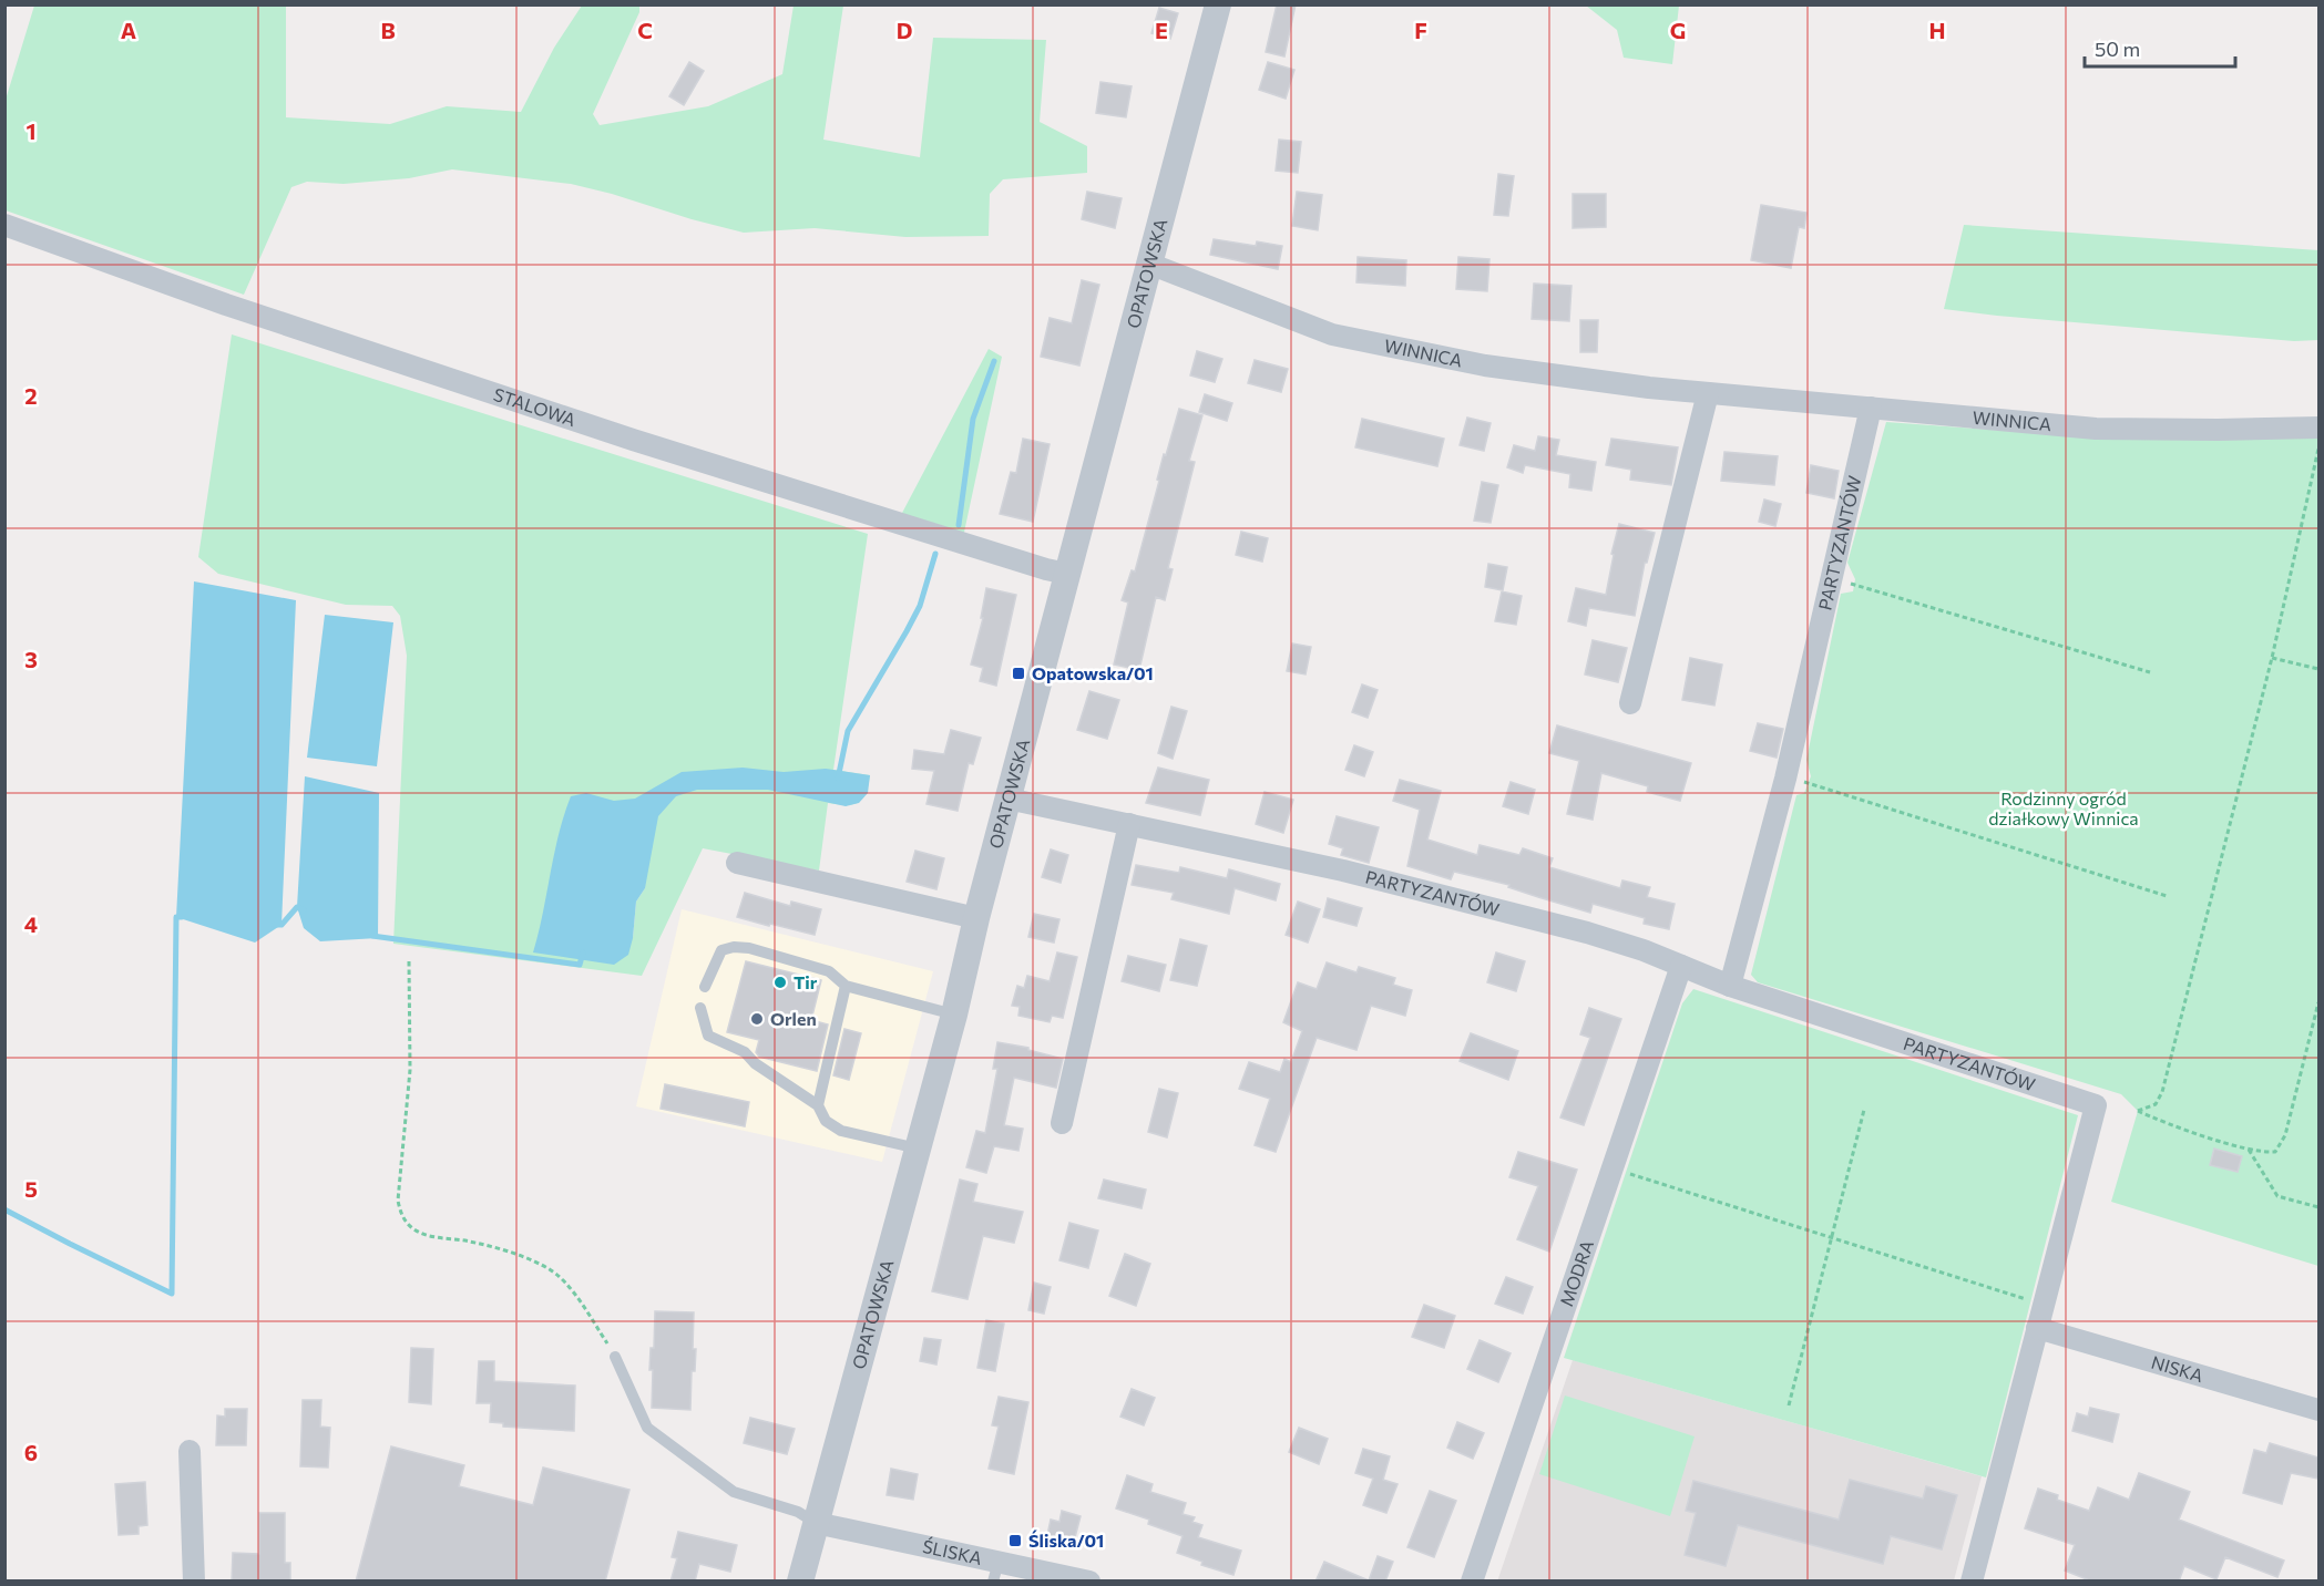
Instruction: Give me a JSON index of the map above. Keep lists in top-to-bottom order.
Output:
{
  "streets": {
    "street": [
      "OPATOWSKA",
      "WINNICA",
      "STALOWA",
      "PARTYZANTÓW",
      "MODRA",
      "NISKA",
      "ŚLISKA"
    ]
  },
  "crossings": [
    ["OPATOWSKA", "WINNICA"],
    ["OPATOWSKA", "STALOWA"],
    ["OPATOWSKA", "PARTYZANTÓW"],
    ["OPATOWSKA", "ŚLISKA"],
    ["WINNICA", "PARTYZANTÓW"],
    ["PARTYZANTÓW", "MODRA"]
  ],
  "parks": ["Rodzinny ogród działkowy Winnica"],
  "places": {
    "transit": ["Opatowska/01", "Śliska/01"],
    "other": ["Tir", "Orlen"]
  },
  "scale_bar": "50 m",
  "grid": {
    "columns": [
      "A",
      "B",
      "C",
      "D",
      "E",
      "F",
      "G",
      "H"
    ],
    "rows": [
      "1",
      "2",
      "3",
      "4",
      "5",
      "6"
    ]
  }
}
